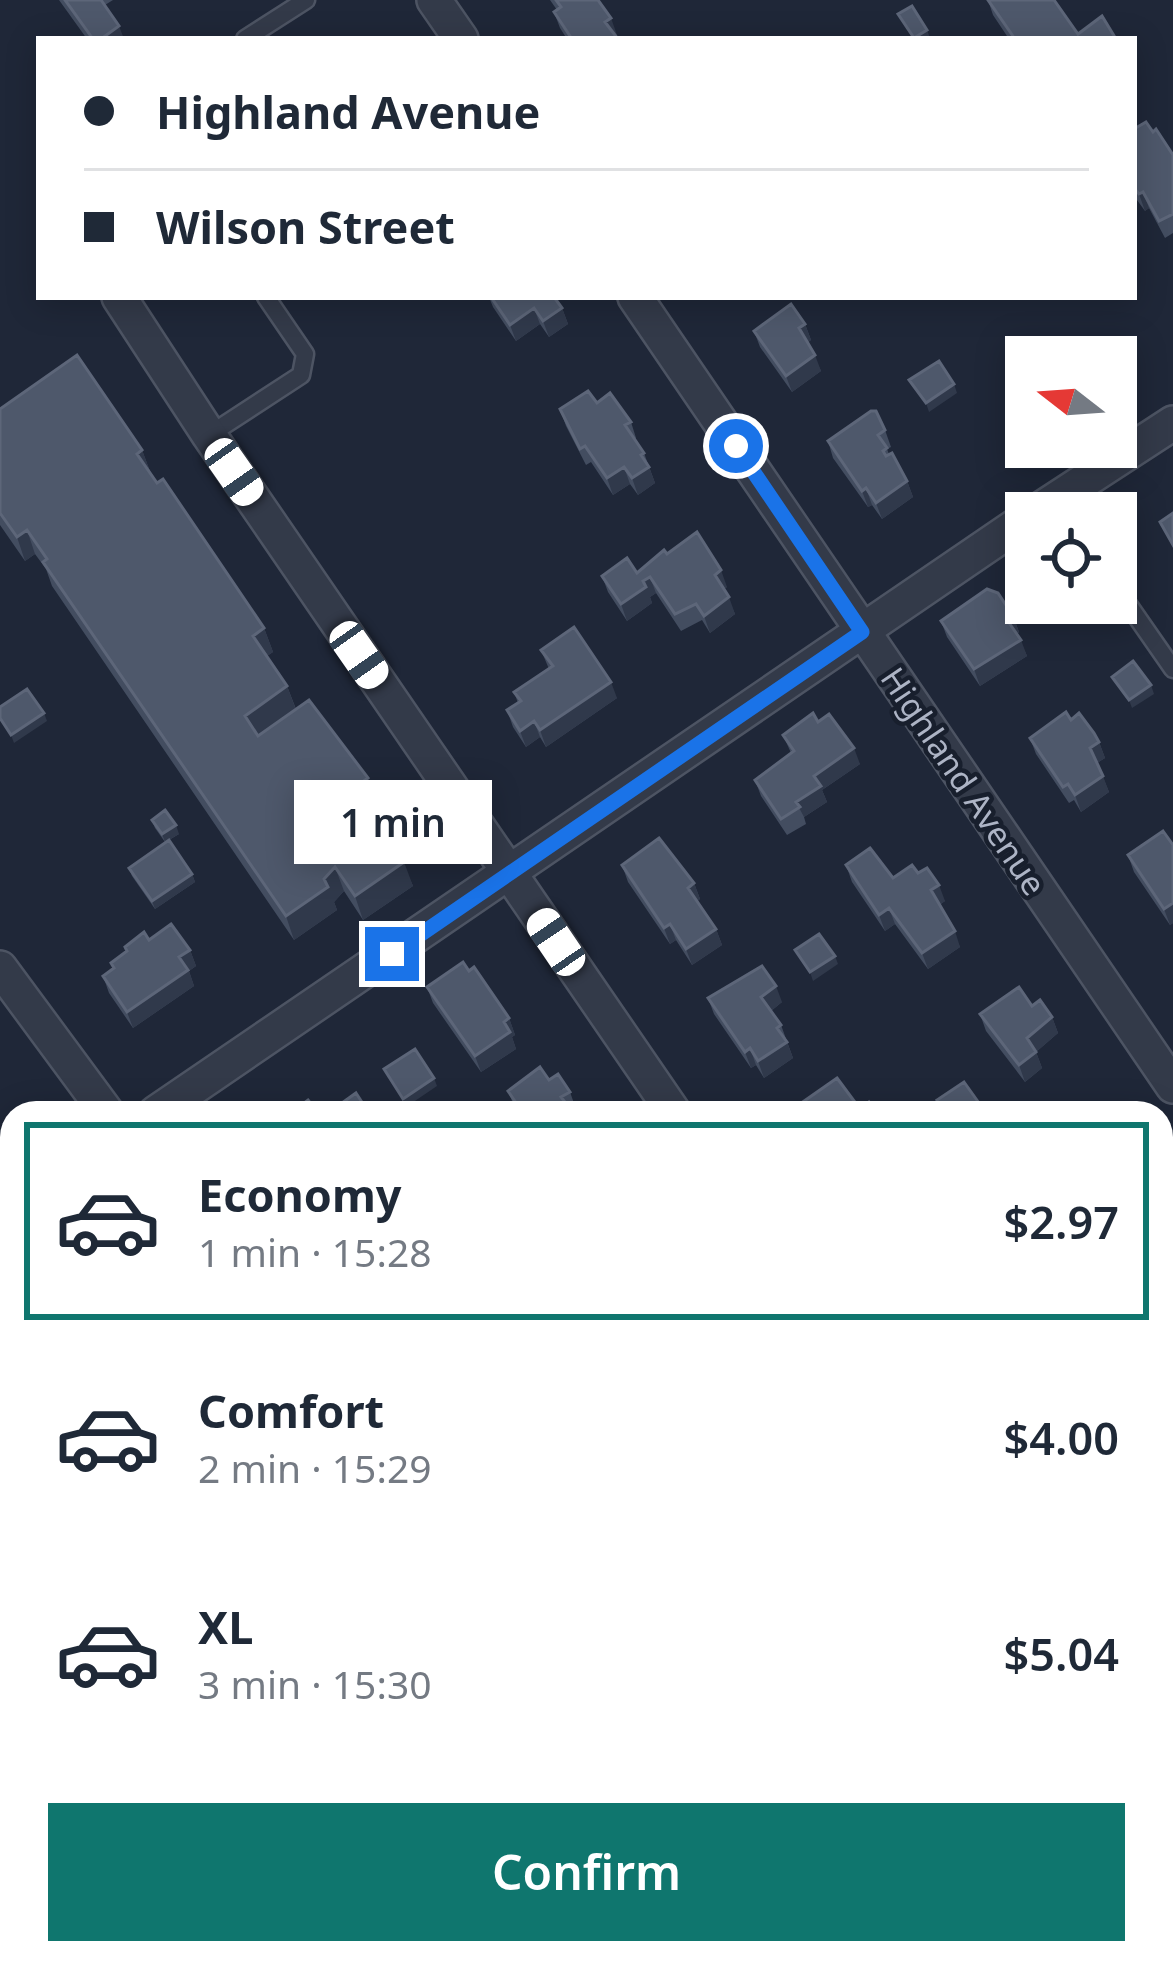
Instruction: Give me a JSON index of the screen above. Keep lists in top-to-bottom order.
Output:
{
  "streets": {
    "street": ["Highland Avenue"]
  },
  "north": "left",
  "page": {
    "banner": ["Highland Avenue", "Wilson Street"],
    "bubble": "1 min",
    "list": [
      {
        "name": "Economy",
        "note": "1 min · 15:28",
        "value": "$2.97"
      },
      {
        "name": "Comfort",
        "note": "2 min · 15:29",
        "value": "$4.00"
      },
      {
        "name": "XL",
        "note": "3 min · 15:30",
        "value": "$5.04"
      }
    ],
    "buttons": "Confirm"
  }
}
